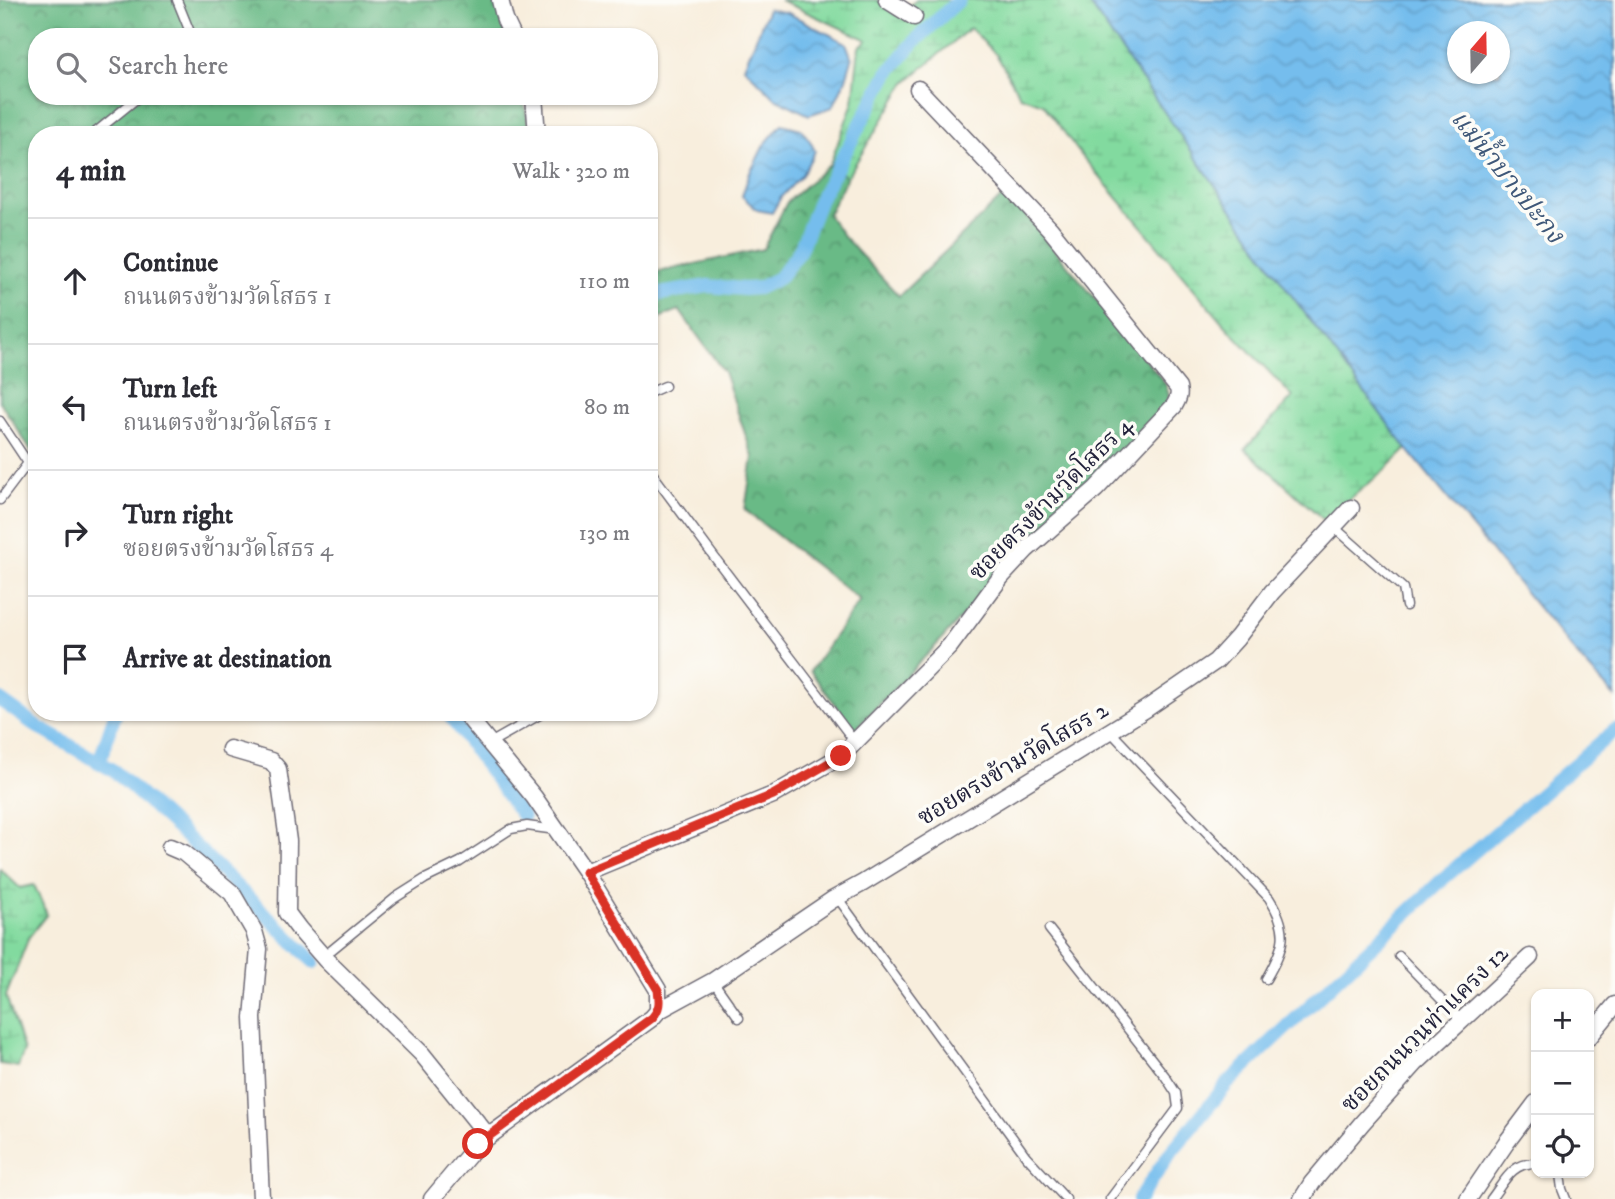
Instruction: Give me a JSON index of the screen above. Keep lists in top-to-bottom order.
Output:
{
  "streets": {
    "street": ["ซอยตรงข้ามวัดโสธร 4", "ซอยตรงข้ามวัดโสธร 2", "ซอยถนนวนท่าแครง 12"]
  },
  "water": ["แม่น้ำบางปะกง"],
  "north": "top",
  "page": {
    "search": "Search here",
    "heading": ["4 min", "Walk · 320 m"],
    "list": [
      ["Continue", "ถนนตรงข้ามวัดโสธร 1", "110 m"],
      ["Turn left", "ถนนตรงข้ามวัดโสธร 1", "80 m"],
      ["Turn right", "ซอยตรงข้ามวัดโสธร 4", "130 m"],
      "Arrive at destination"
    ],
    "map_buttons": ["+", "−"]
  }
}
